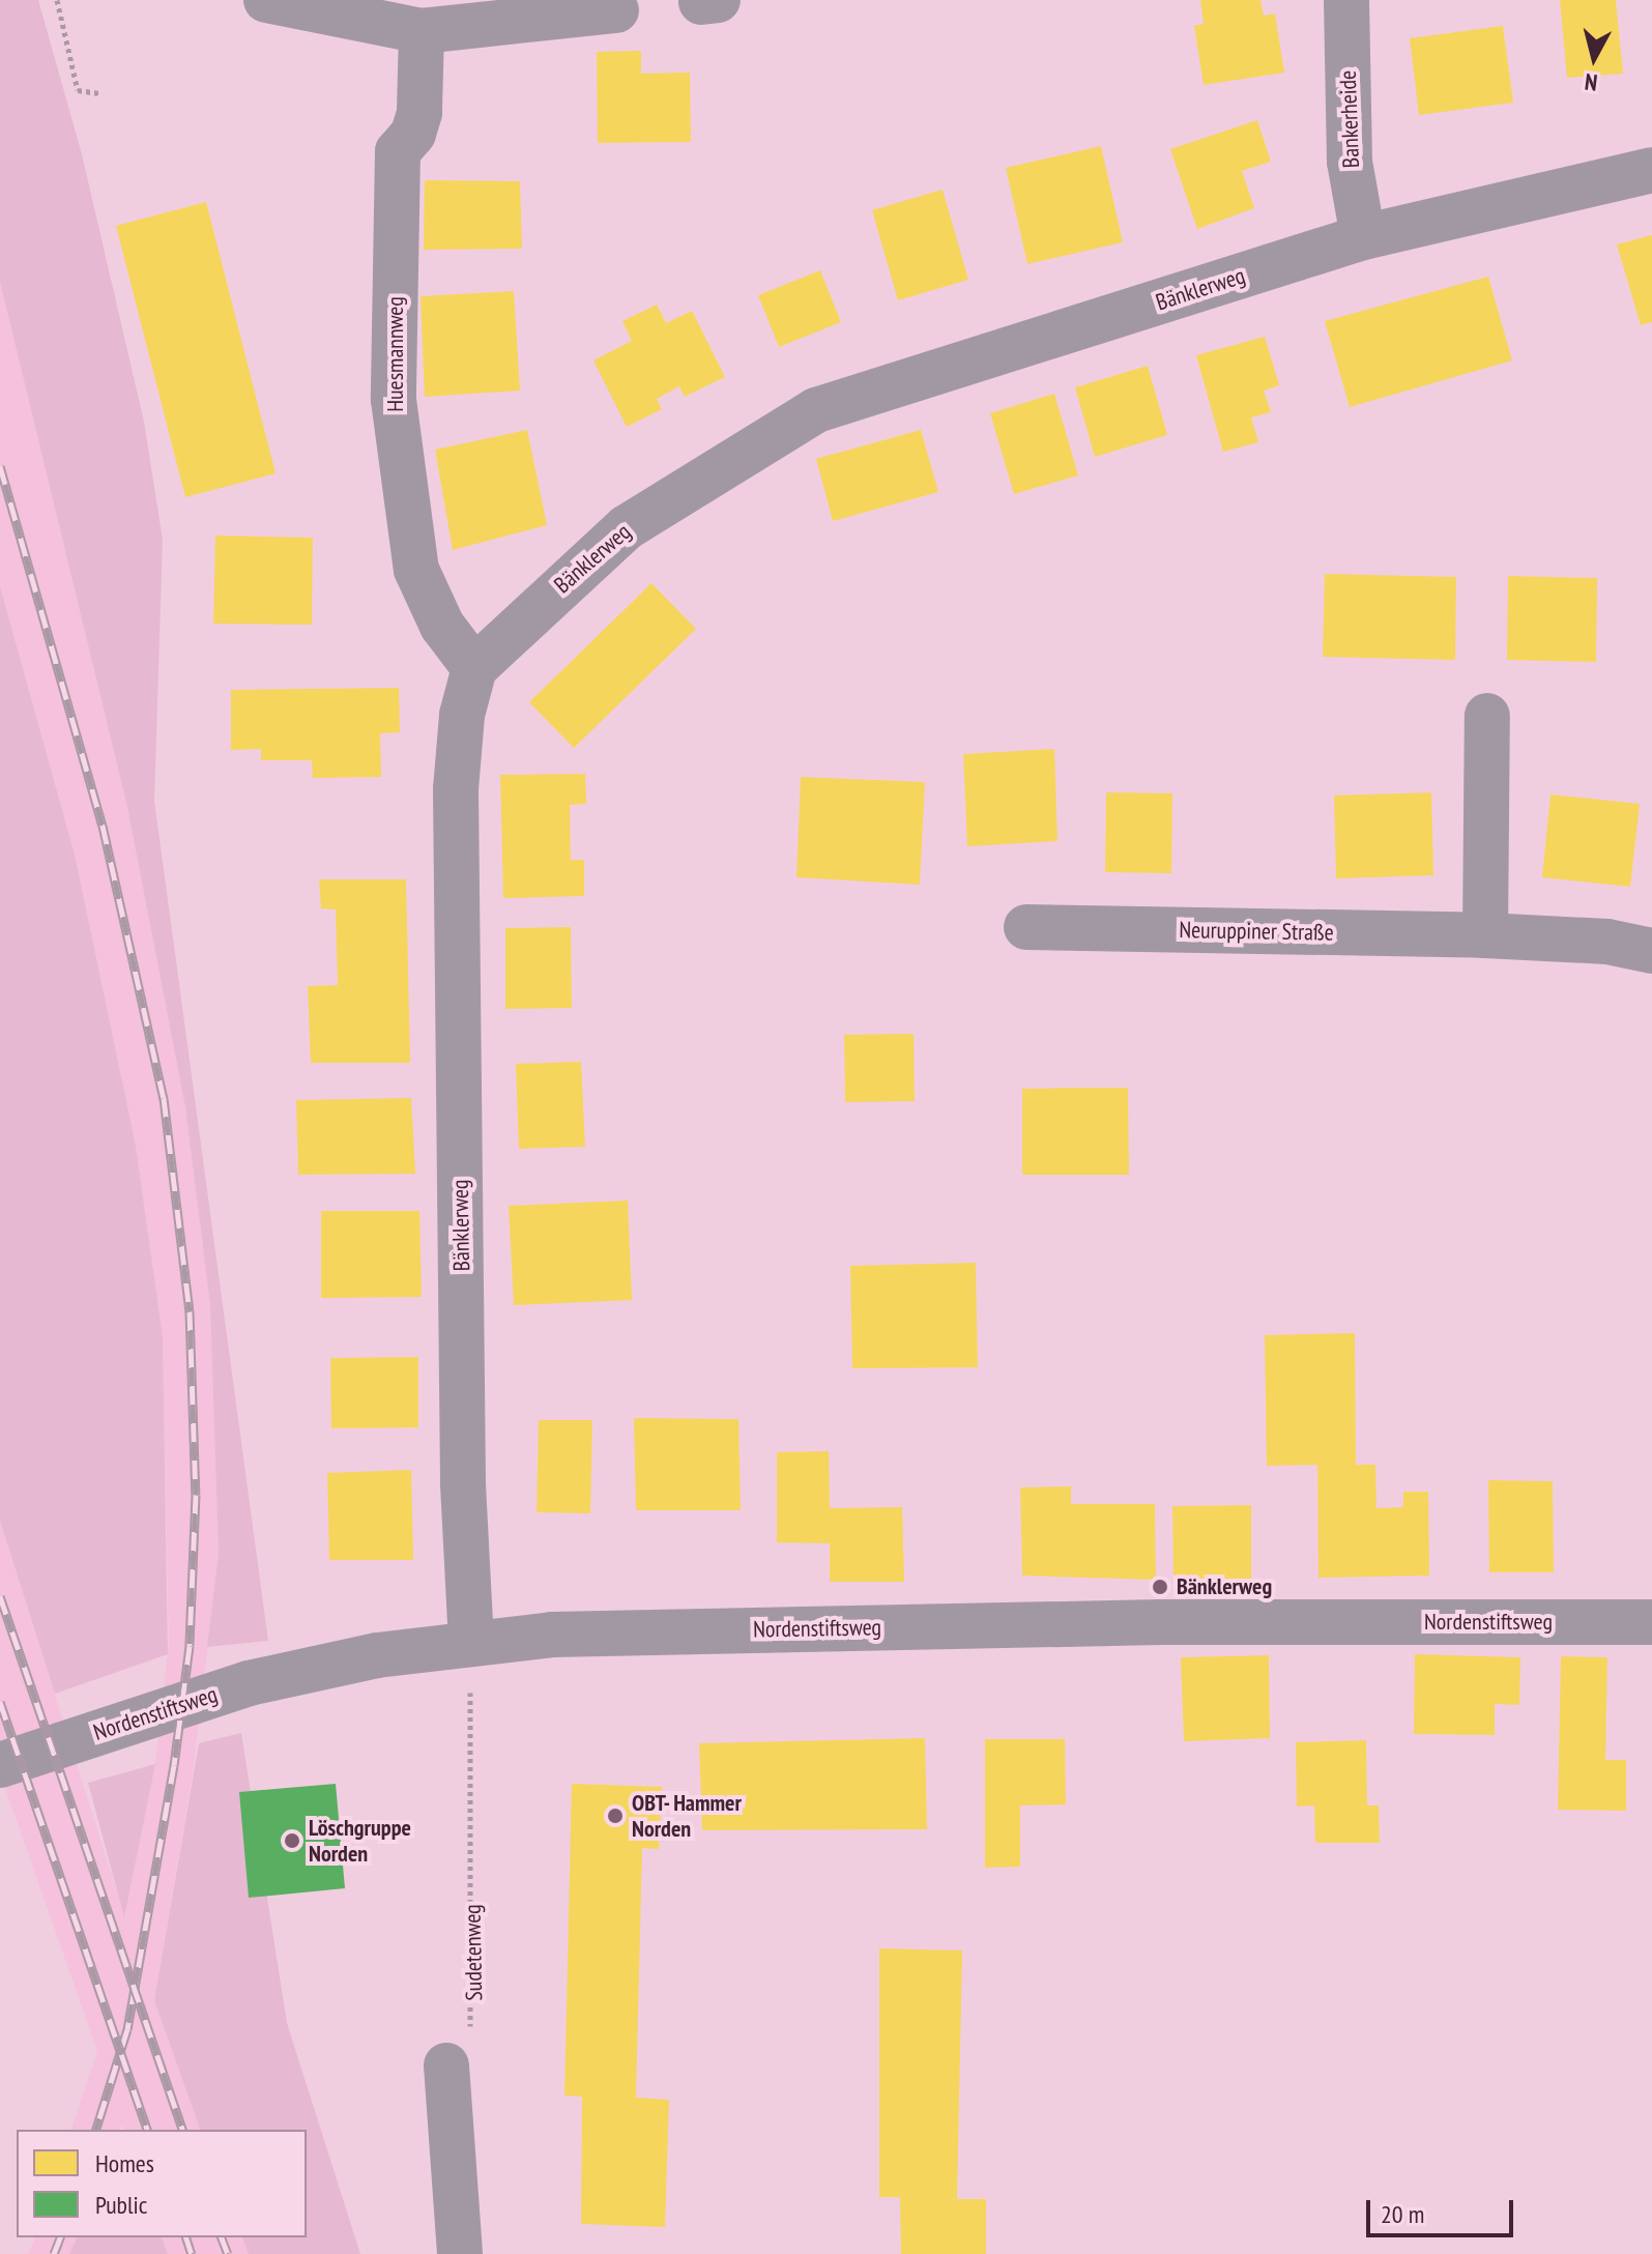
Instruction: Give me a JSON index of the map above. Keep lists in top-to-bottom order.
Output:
{
  "streets": {
    "street": [
      "Bankerheide",
      "Bänklerweg",
      "Huesmannweg",
      "Neuruppiner Straße",
      "Nordenstiftsweg"
    ],
    "path": ["Sudetenweg"]
  },
  "crossings": [
    ["Bankerheide", "Bänklerweg"],
    ["Bänklerweg", "Huesmannweg"],
    ["Bänklerweg", "Nordenstiftsweg"],
    ["Bänklerweg", "Sudetenweg"],
    ["Nordenstiftsweg", "Sudetenweg"]
  ],
  "places": ["Bänklerweg", "OBT- Hammer Norden", "Löschgruppe Norden"],
  "legend": ["Homes", "Public"],
  "scale_bar": "20 m",
  "north": "bottom"
}
